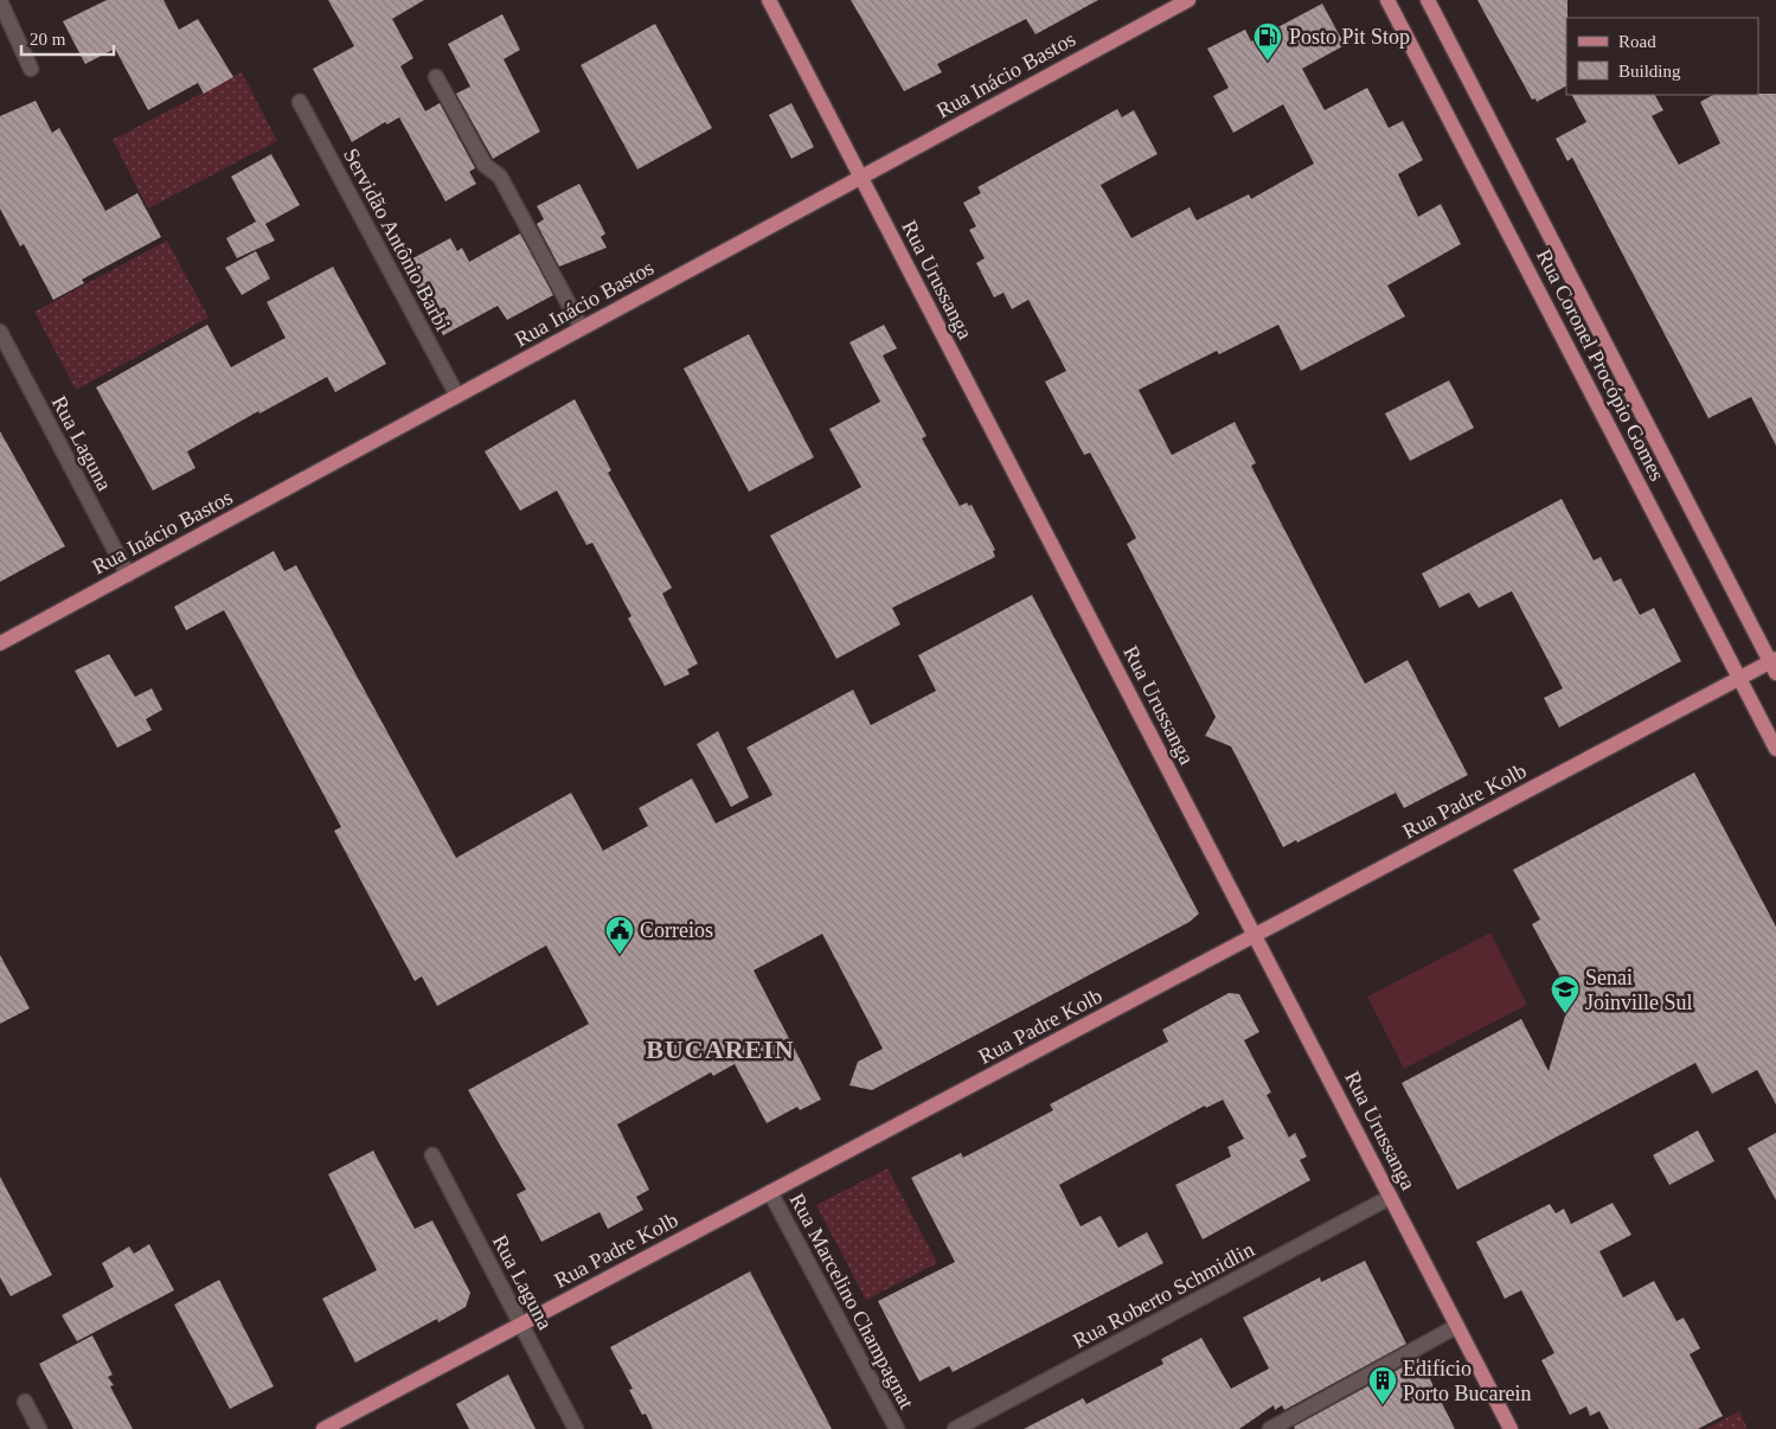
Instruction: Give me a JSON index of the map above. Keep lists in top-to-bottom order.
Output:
{
  "streets": {
    "main road": [
      "Rua Inácio Bastos",
      "Rua Urussanga",
      "Rua Coronel Procópio Gomes",
      "Rua Padre Kolb"
    ],
    "street": [
      "Servidão Antônio Barbi",
      "Rua Laguna",
      "Rua Roberto Schmidlin",
      "Rua Marcelino Champagnat"
    ]
  },
  "crossings": [
    ["Rua Inácio Bastos", "Servidão Antônio Barbi"],
    ["Rua Inácio Bastos", "Rua Urussanga"],
    ["Rua Inácio Bastos", "Rua Laguna"],
    ["Rua Urussanga", "Rua Padre Kolb"],
    ["Rua Urussanga", "Rua Roberto Schmidlin"],
    ["Rua Coronel Procópio Gomes", "Rua Padre Kolb"],
    ["Rua Laguna", "Rua Padre Kolb"],
    ["Rua Padre Kolb", "Rua Marcelino Champagnat"]
  ],
  "districts": ["BUCAREIN"],
  "places": {
    "fuel station": ["Posto Pit Stop"],
    "public building": ["Correios"],
    "school or university": ["Senai Joinville Sul"],
    "building": ["Edifício Porto Bucarein"]
  },
  "legend": ["Road", "Building"],
  "scale_bar": "20 m"
}
